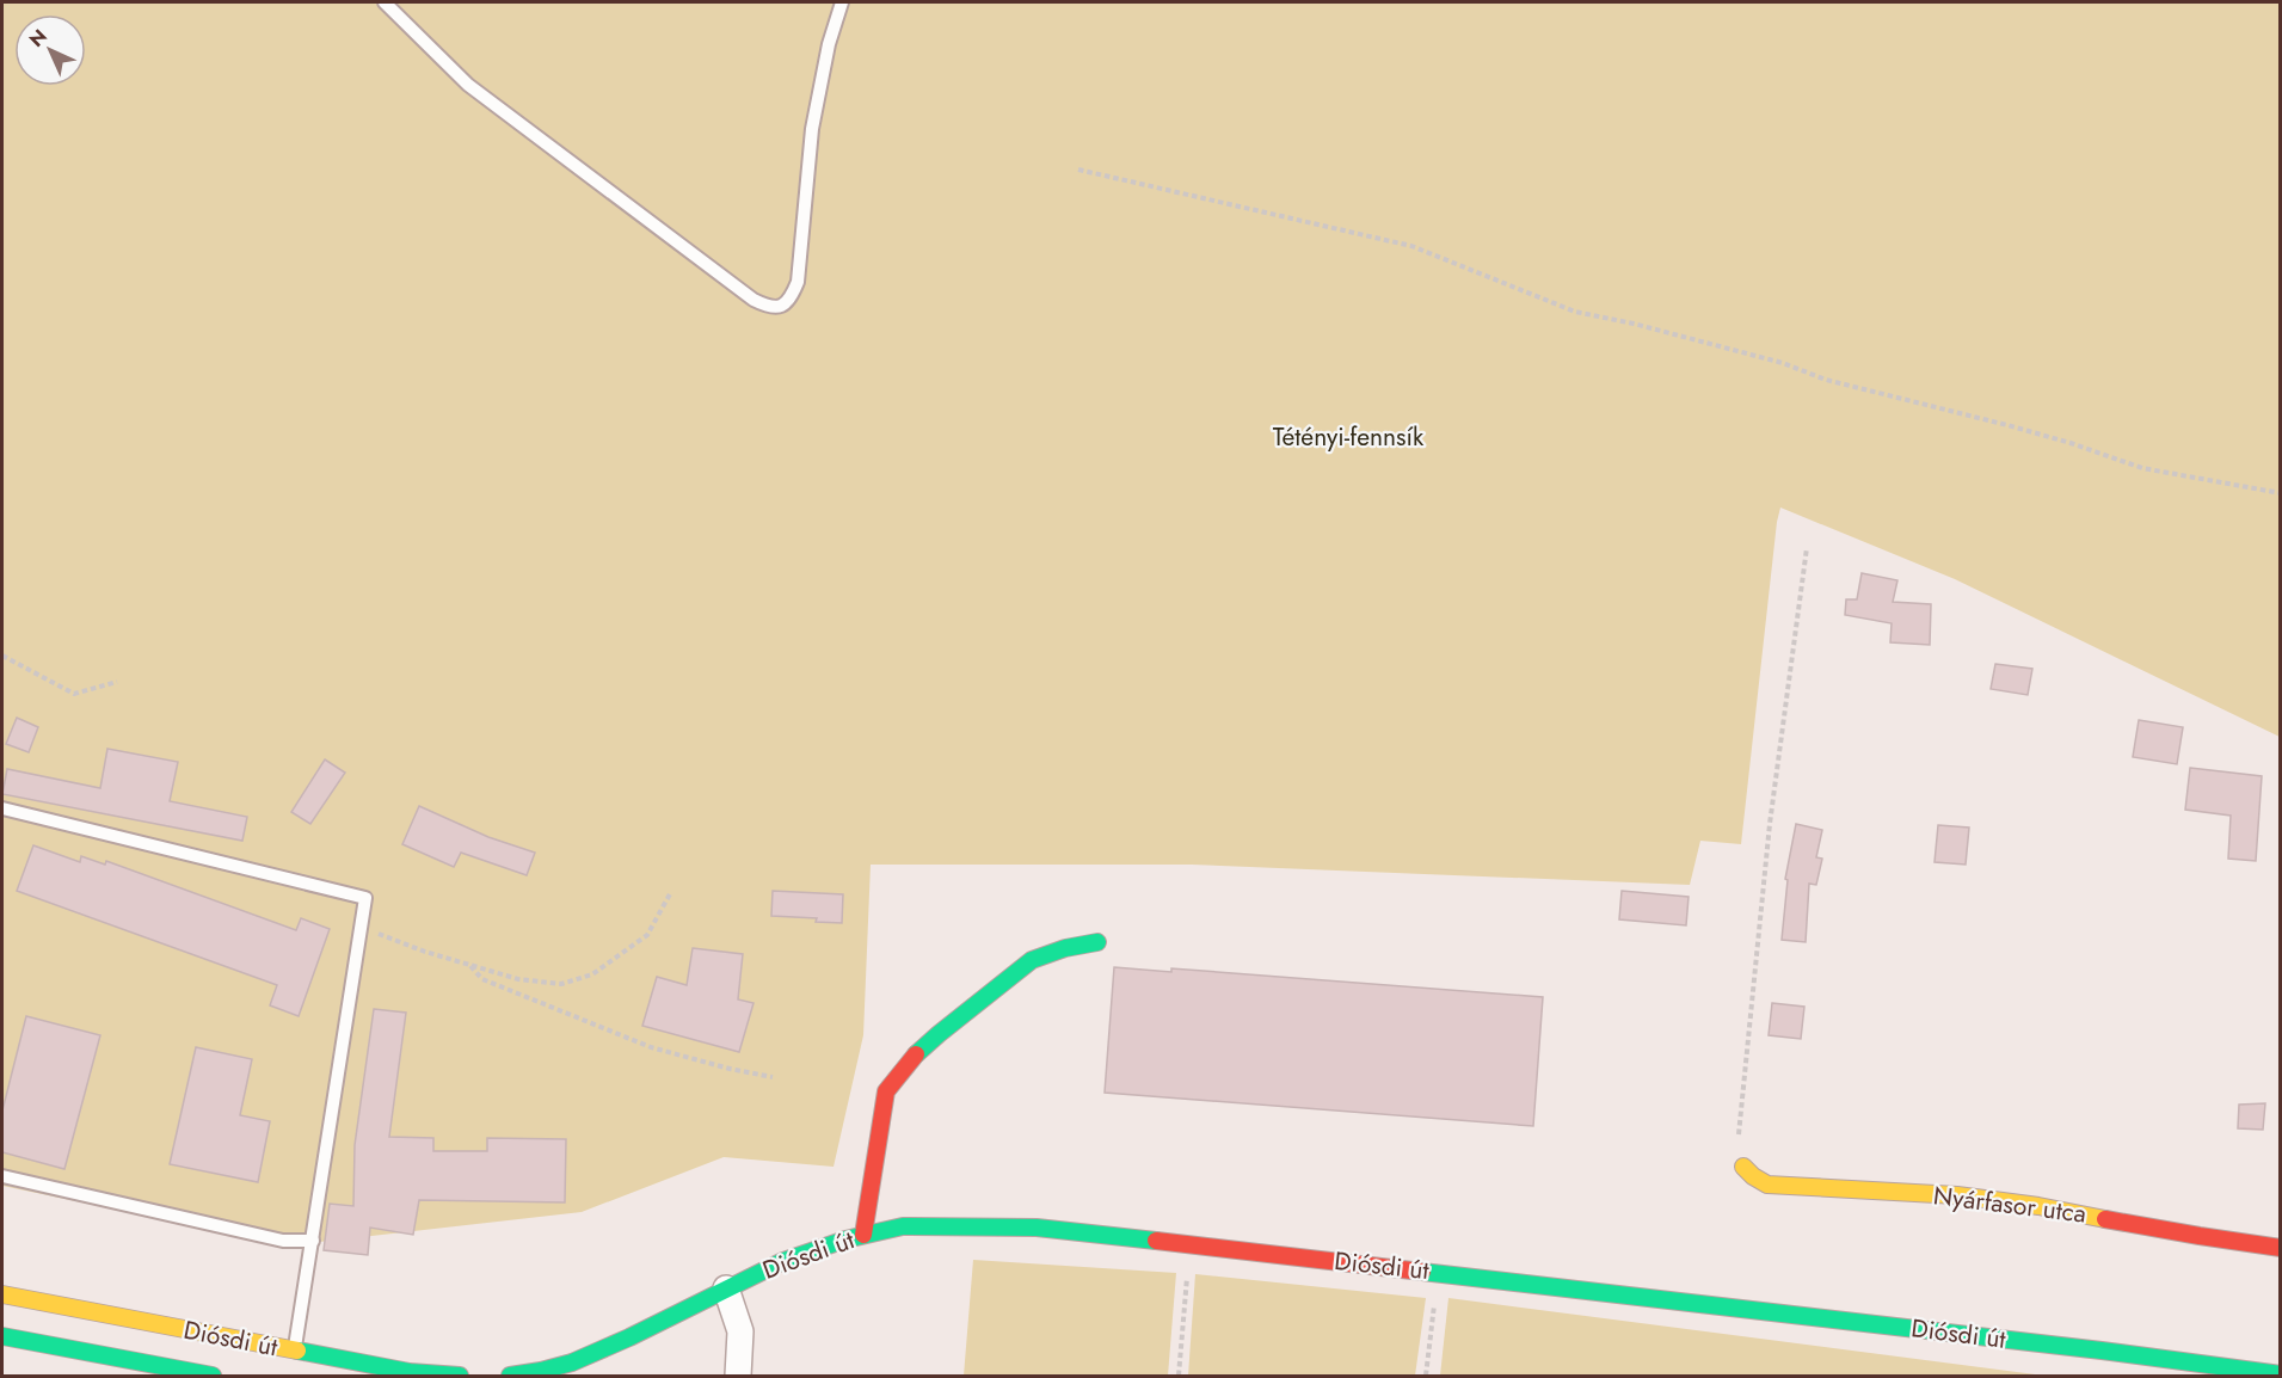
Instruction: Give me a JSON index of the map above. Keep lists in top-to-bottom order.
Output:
{
  "streets": {
    "main road": ["Nyárfasor utca", "Diósdi út"]
  },
  "parks": ["Tétényi-fennsík"],
  "north": "top left"
}
